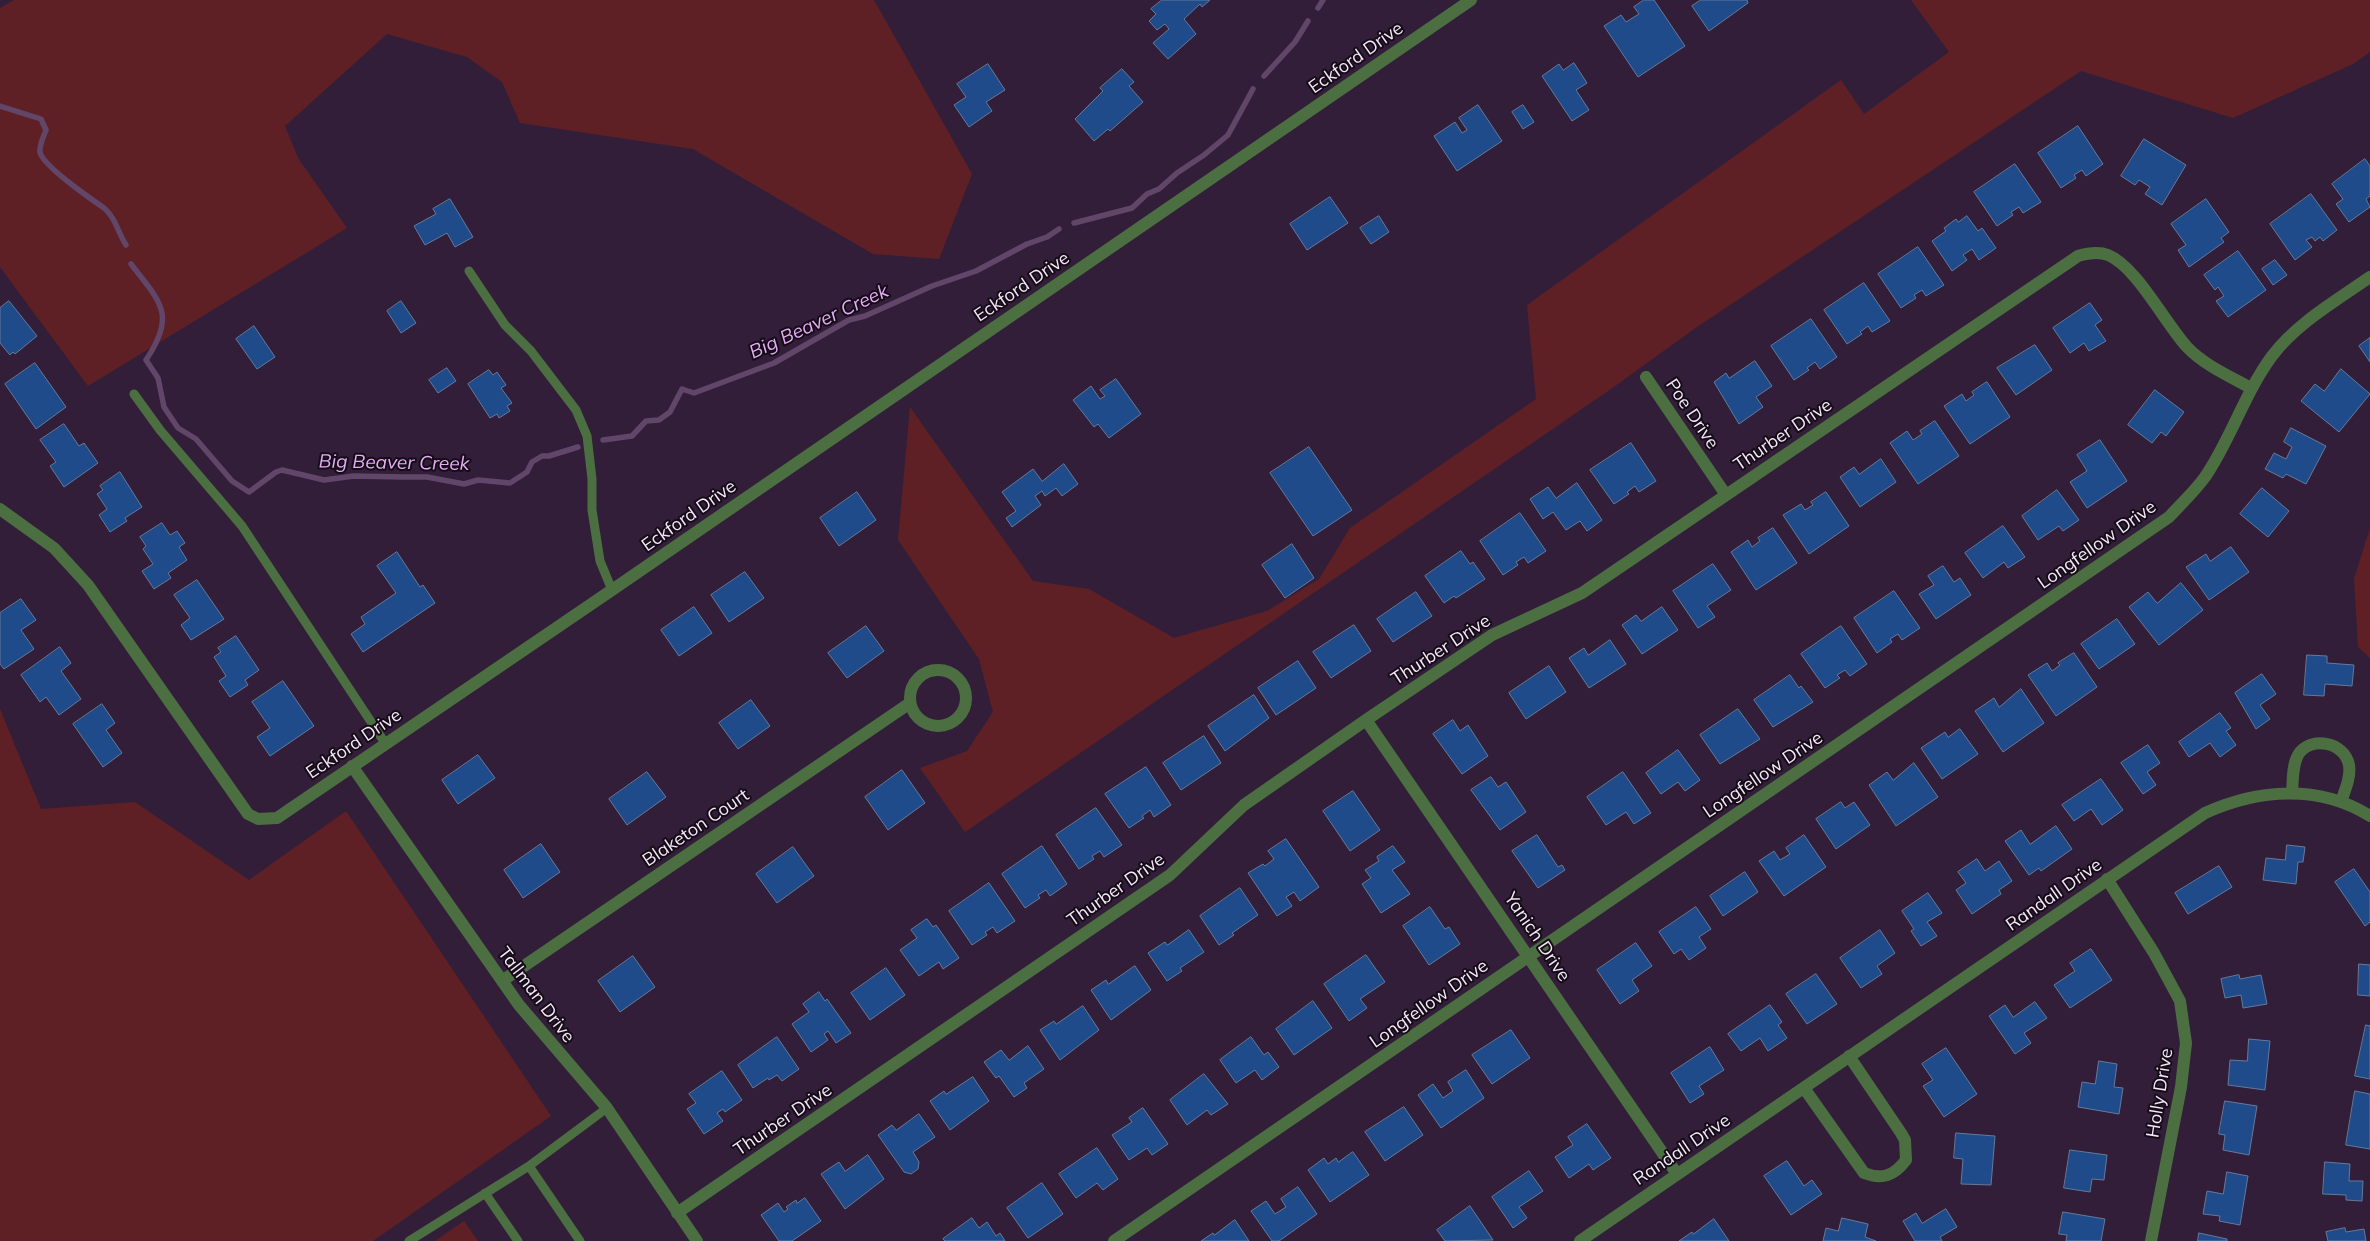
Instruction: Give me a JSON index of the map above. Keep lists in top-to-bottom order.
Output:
{
  "streets": {
    "street": [
      "Eckford Drive",
      "Poe Drive",
      "Thurber Drive",
      "Longfellow Drive",
      "Blaketon Court",
      "Randall Drive",
      "Yanich Drive",
      "Tallman Drive",
      "Holly Drive"
    ]
  },
  "crossings": [
    ["Eckford Drive", "Tallman Drive"],
    ["Poe Drive", "Thurber Drive"],
    ["Thurber Drive", "Longfellow Drive"],
    ["Thurber Drive", "Yanich Drive"],
    ["Thurber Drive", "Tallman Drive"],
    ["Longfellow Drive", "Yanich Drive"],
    ["Blaketon Court", "Tallman Drive"],
    ["Randall Drive", "Yanich Drive"],
    ["Randall Drive", "Holly Drive"]
  ],
  "water": ["Big Beaver Creek"]
}
